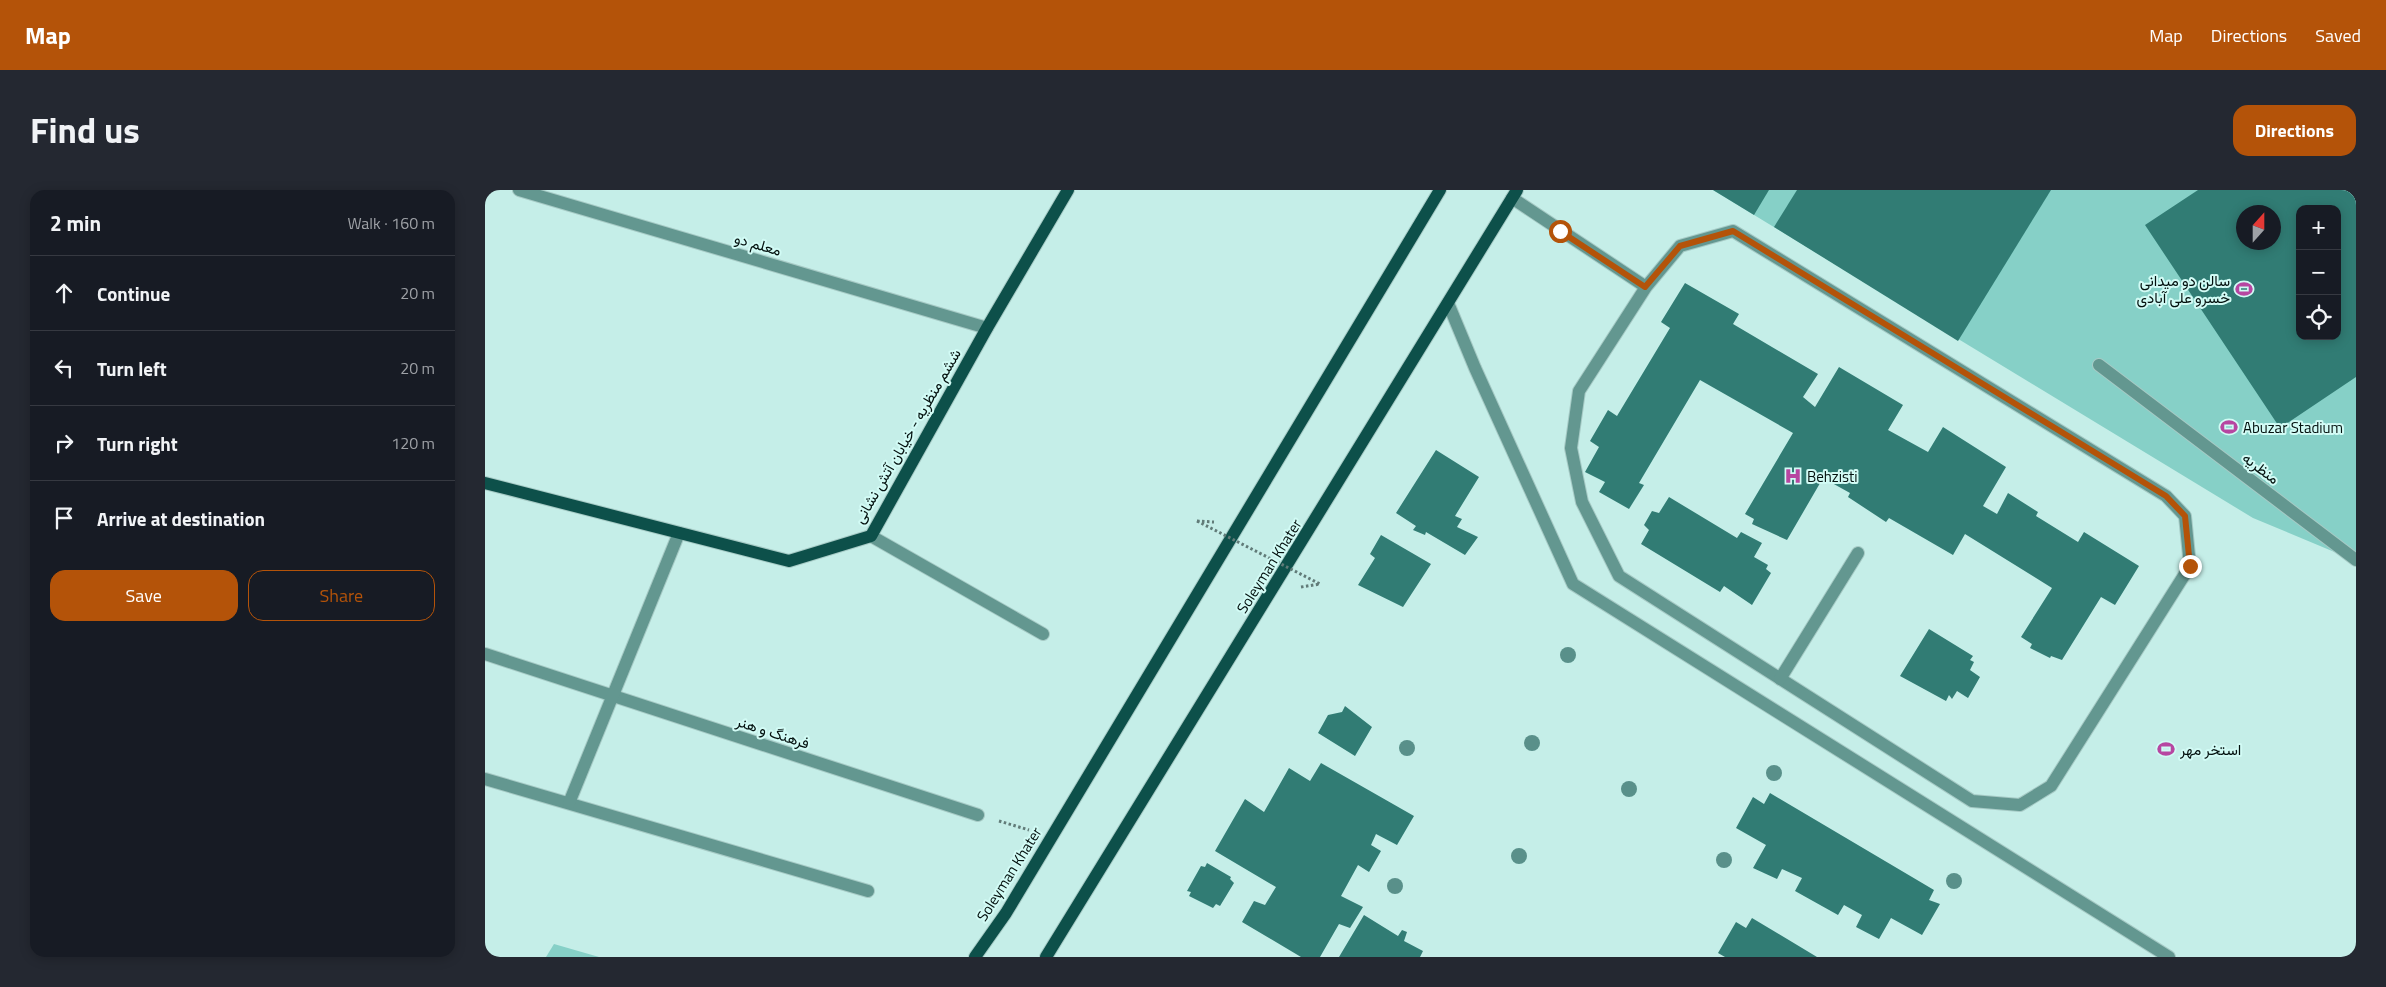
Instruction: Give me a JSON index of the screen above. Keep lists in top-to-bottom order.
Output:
{
  "streets": {
    "main road": ["ششم منظریه - خیابان آتش نشانی", "Soleyman Khater"],
    "street": ["معلم دو", "منظریه", "فرهنگ و هنر"]
  },
  "crossings": [
    ["معلم دو", "ششم منظریه - خیابان آتش نشانی"]
  ],
  "places": {
    "sports": ["سالن دو میدانی خسرو علی آبادی", "Abuzar Stadium", "استخر مهر"],
    "hospital": ["Behzisti"]
  },
  "north": "top",
  "page": {
    "header": "Map",
    "nav": ["Map", "Directions", "Saved"],
    "title": "Find us",
    "buttons": [
      "Directions",
      ["Save", "Share"]
    ],
    "heading": ["2 min", "Walk · 160 m"],
    "map_buttons": ["+", "−"],
    "list": [
      ["Continue", "20 m"],
      ["Turn left", "20 m"],
      ["Turn right", "120 m"],
      "Arrive at destination"
    ]
  }
}
